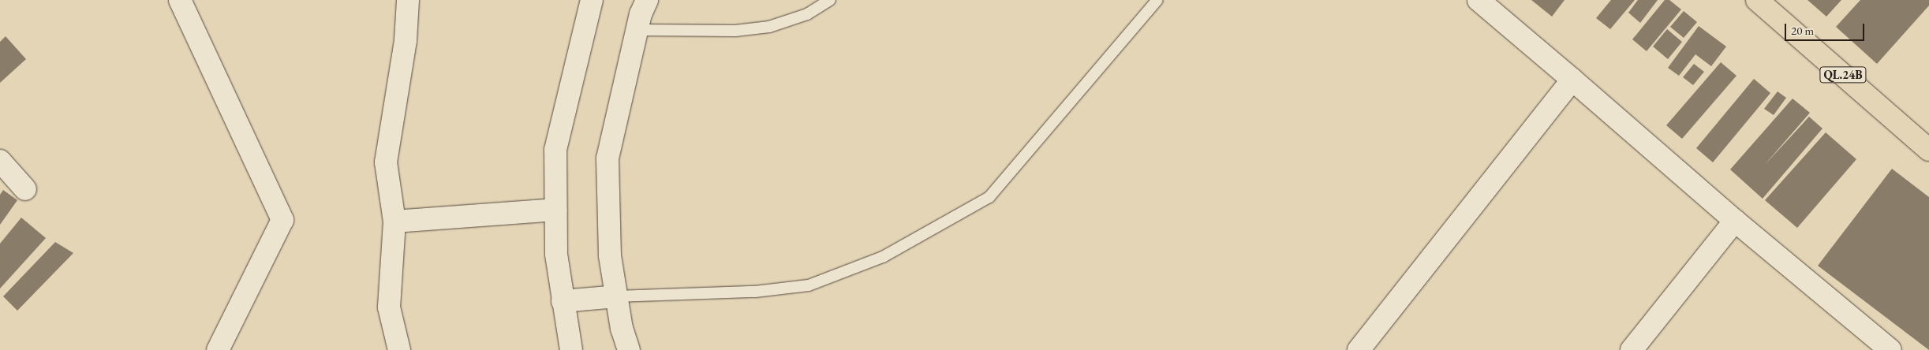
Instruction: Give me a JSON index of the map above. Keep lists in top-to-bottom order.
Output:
{
  "streets": {
    "main road": ["QL.24B"]
  },
  "scale_bar": "20 m"
}
